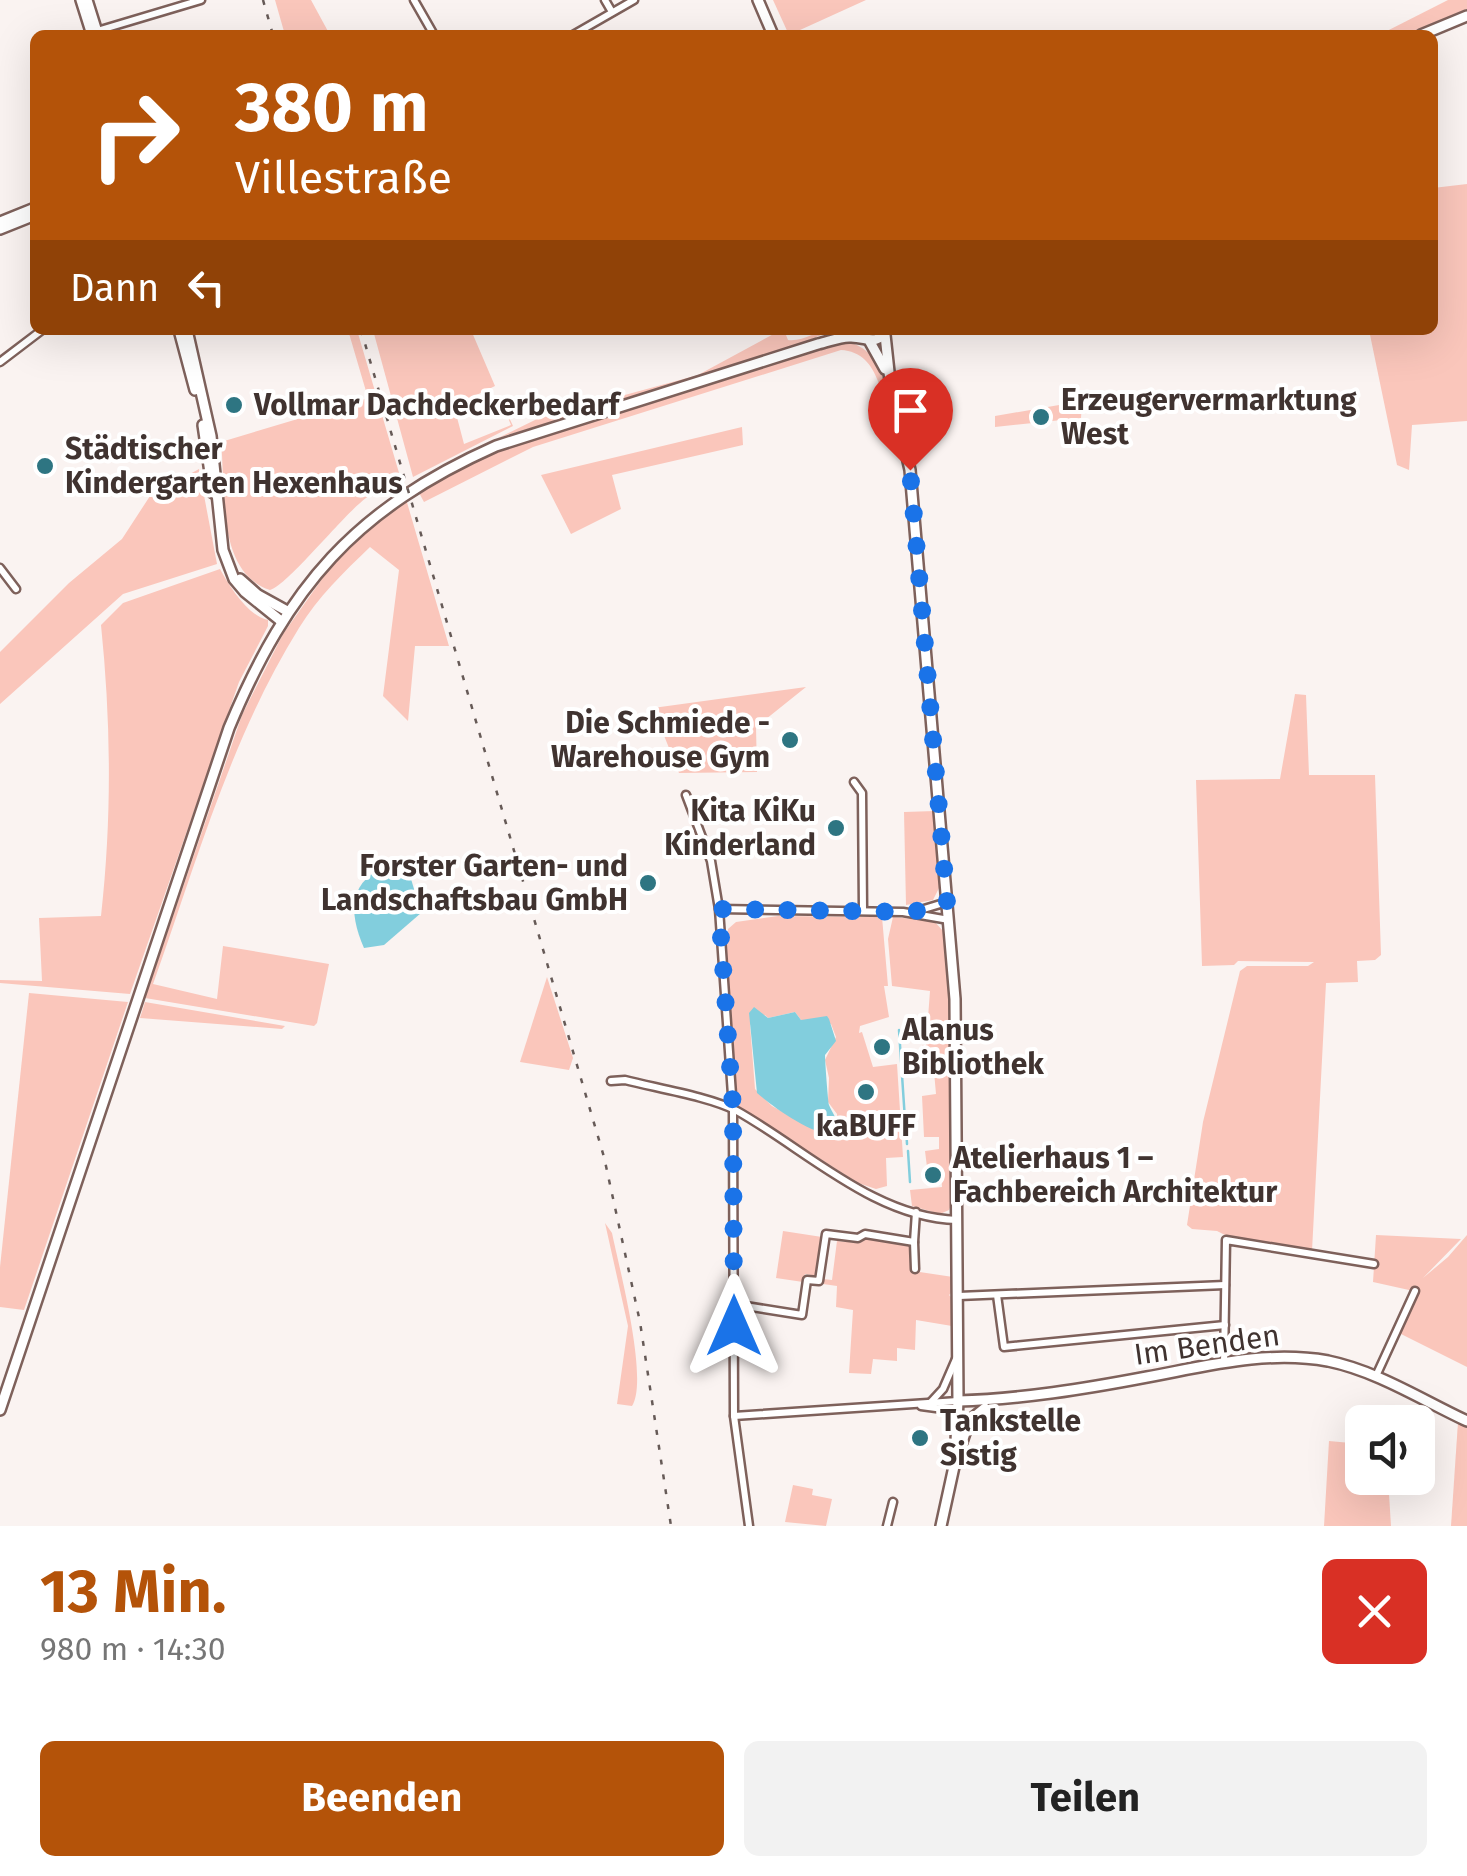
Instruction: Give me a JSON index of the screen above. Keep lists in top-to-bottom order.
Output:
{
  "streets": {
    "street": ["Im Benden"]
  },
  "places": [
    "Vollmar Dachdeckerbedarf",
    "Erzeugervermarktung West",
    "Städtischer Kindergarten Hexenhaus",
    "Die Schmiede - Warehouse Gym",
    "Kita KiKu Kinderland",
    "Forster Garten- und Landschaftsbau GmbH",
    "Alanus Bibliothek",
    "kaBUFF",
    "Atelierhaus 1 – Fachbereich Architektur",
    "Tankstelle Sistig"
  ],
  "page": {
    "turn": ["380 m", "Villestraße"],
    "then": "Dann",
    "heading": ["13 Min.", "980 m · 14:30"],
    "buttons": ["Beenden", "Teilen"]
  }
}
